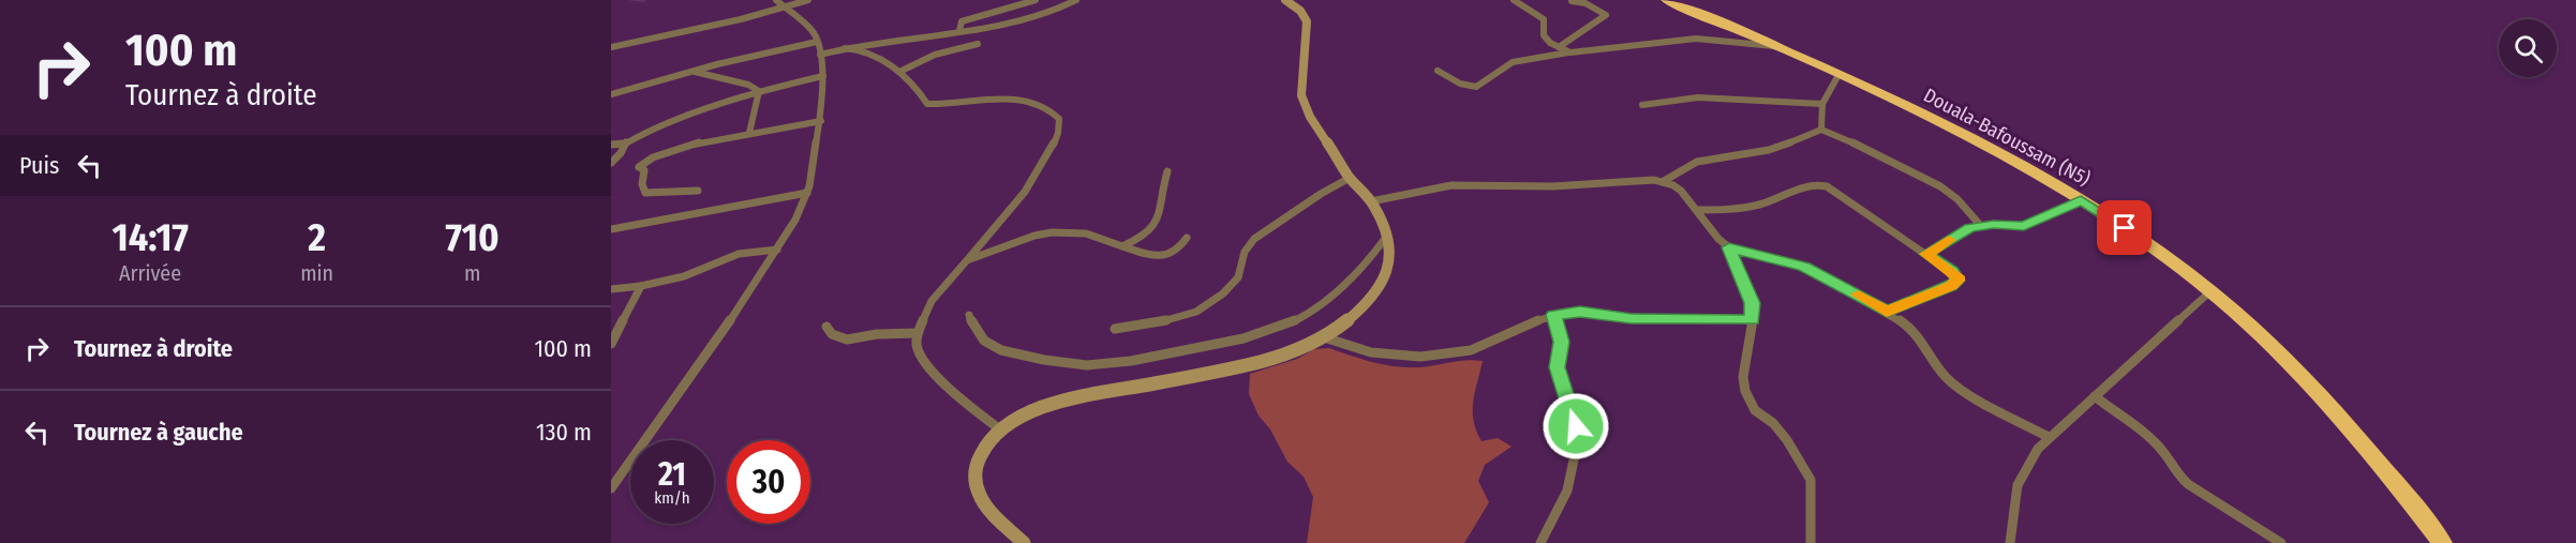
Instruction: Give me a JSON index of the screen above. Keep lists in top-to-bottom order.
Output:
{
  "streets": {
    "highway": ["Douala-Bafoussam (N5)"]
  },
  "page": {
    "turn": ["100 m", "Tournez à droite"],
    "then": "Puis",
    "eta": [
      "14:17",
      "Arrivée",
      "2",
      "min",
      "710",
      "m"
    ],
    "list": [
      {
        "name": "Tournez à droite",
        "value": "100 m"
      },
      {
        "name": "Tournez à gauche",
        "value": "130 m"
      }
    ],
    "speed": "21 km/h",
    "limit": "30"
  }
}
